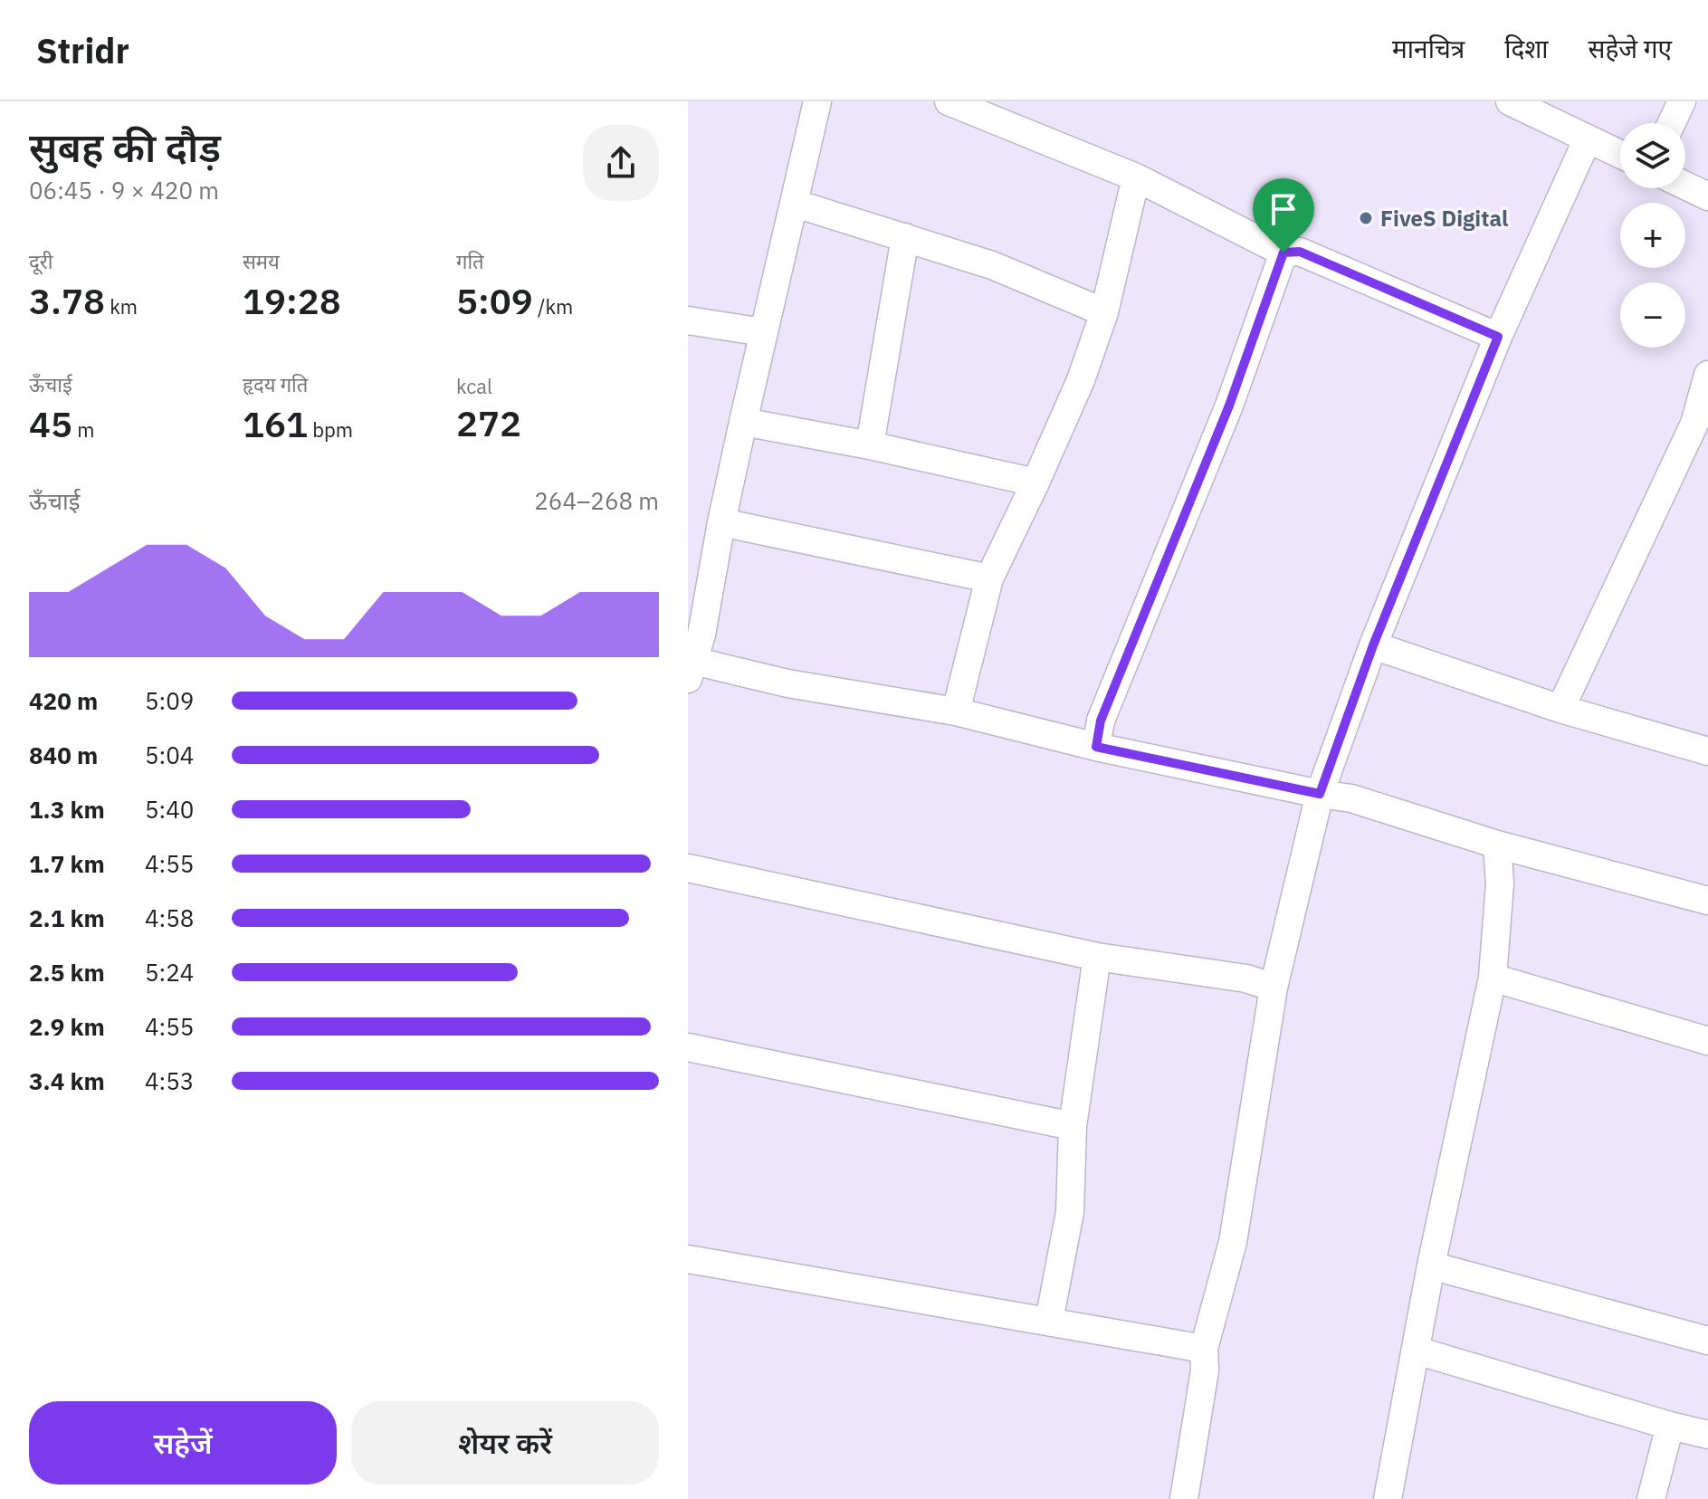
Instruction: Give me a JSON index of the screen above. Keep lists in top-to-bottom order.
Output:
{
  "places": ["FiveS Digital"],
  "page": {
    "header": "Stridr",
    "nav": ["मानचित्र", "दिशा", "सहेजे गए"],
    "heading": ["सुबह की दौड़", "06:45 · 9 × 420 m"],
    "map_buttons": ["+", "−"],
    "stats": [
      ["दूरी", "3.78 km"],
      ["समय", "19:28"],
      ["गति", "5:09 /km"],
      ["ऊँचाई", "45 m"],
      ["हृदय गति", "161 bpm"],
      ["kcal", "272"]
    ],
    "chart": ["ऊँचाई", "264–268 m"],
    "list": [
      {
        "name": "420 m",
        "note": "5:09"
      },
      {
        "name": "840 m",
        "note": "5:04"
      },
      {
        "name": "1.3 km",
        "note": "5:40"
      },
      {
        "name": "1.7 km",
        "note": "4:55"
      },
      {
        "name": "2.1 km",
        "note": "4:58"
      },
      {
        "name": "2.5 km",
        "note": "5:24"
      },
      {
        "name": "2.9 km",
        "note": "4:55"
      },
      {
        "name": "3.4 km",
        "note": "4:53"
      }
    ],
    "buttons": ["सहेजें", "शेयर करें"]
  }
}
